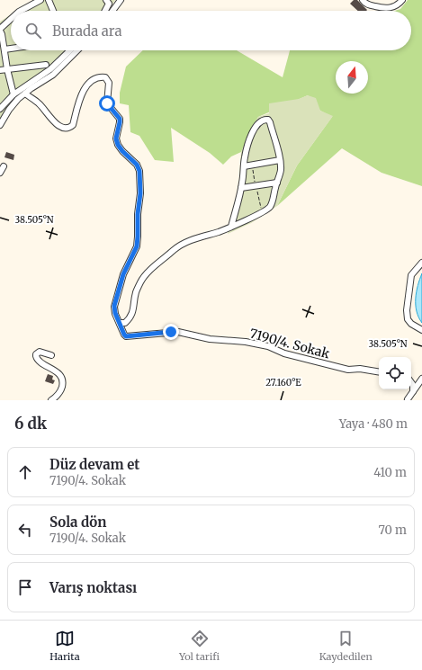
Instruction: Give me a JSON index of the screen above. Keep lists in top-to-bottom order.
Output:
{
  "streets": {
    "street": ["7190/4. Sokak"]
  },
  "north": "top",
  "page": {
    "search": "Burada ara",
    "heading": ["6 dk", "Yaya · 480 m"],
    "list": [
      ["Düz devam et", "7190/4. Sokak", "410 m"],
      ["Sola dön", "7190/4. Sokak", "70 m"],
      "Varış noktası"
    ],
    "nav": ["Harita", "Yol tarifi", "Kaydedilen"]
  },
  "coordinates": ["38.505°N", "27.160°E"]
}
